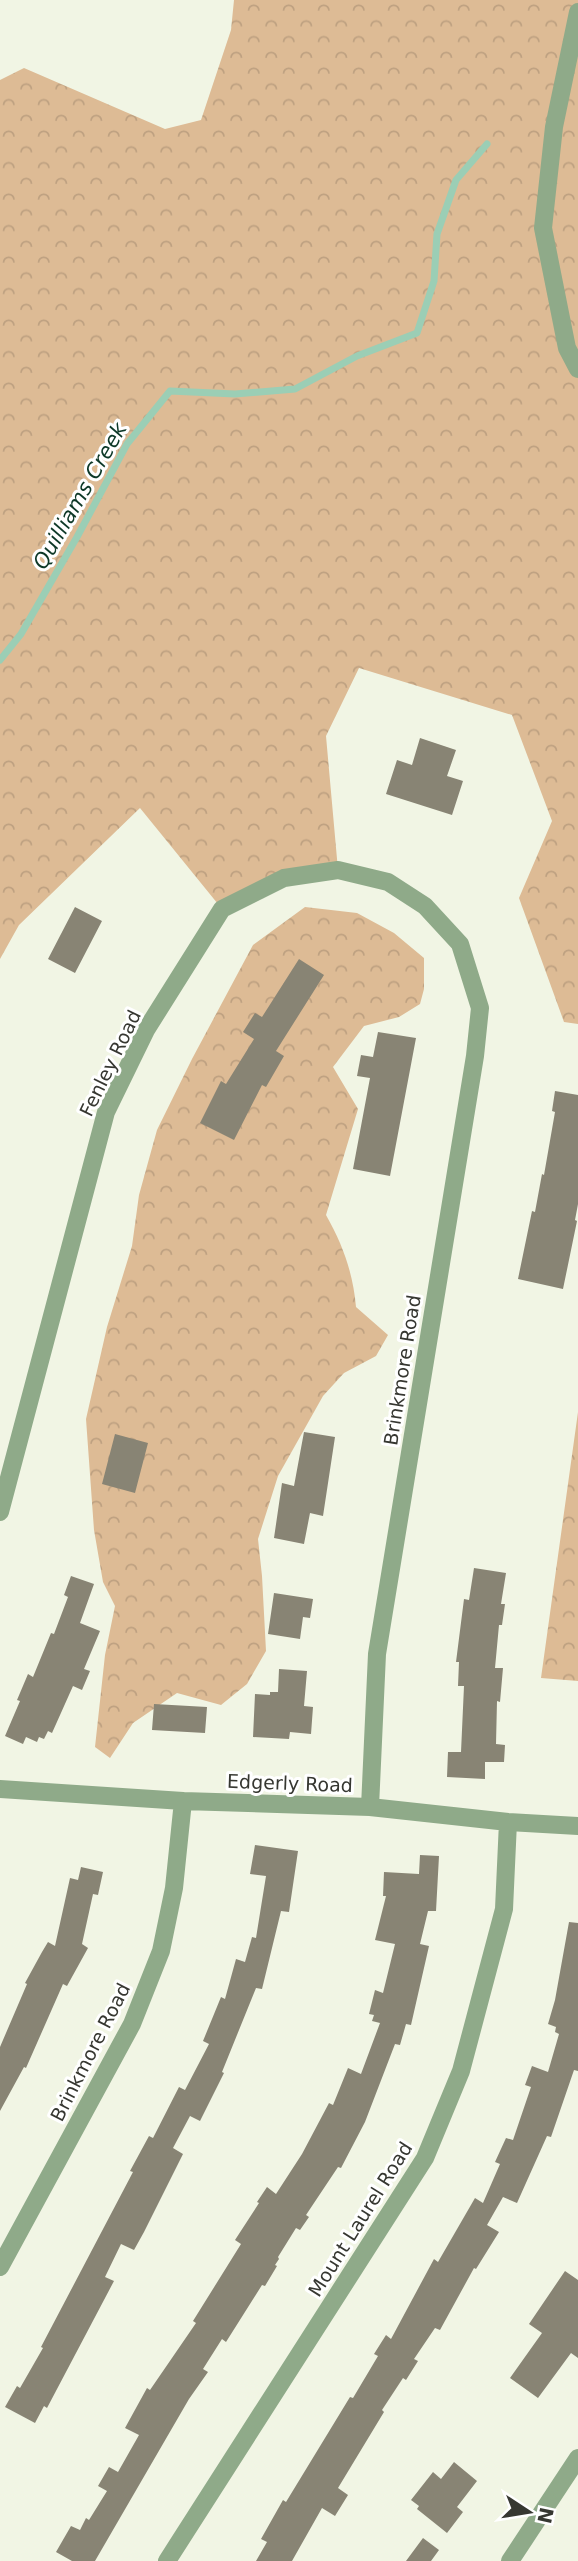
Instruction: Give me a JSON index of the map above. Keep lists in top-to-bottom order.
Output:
{
  "streets": {
    "street": [
      "Fenley Road",
      "Brinkmore Road",
      "Edgerly Road",
      "Mount Laurel Road"
    ]
  },
  "crossings": [
    ["Fenley Road", "Brinkmore Road"],
    ["Brinkmore Road", "Edgerly Road"],
    ["Edgerly Road", "Mount Laurel Road"]
  ],
  "water": ["Quilliams Creek"],
  "north": "right"
}
